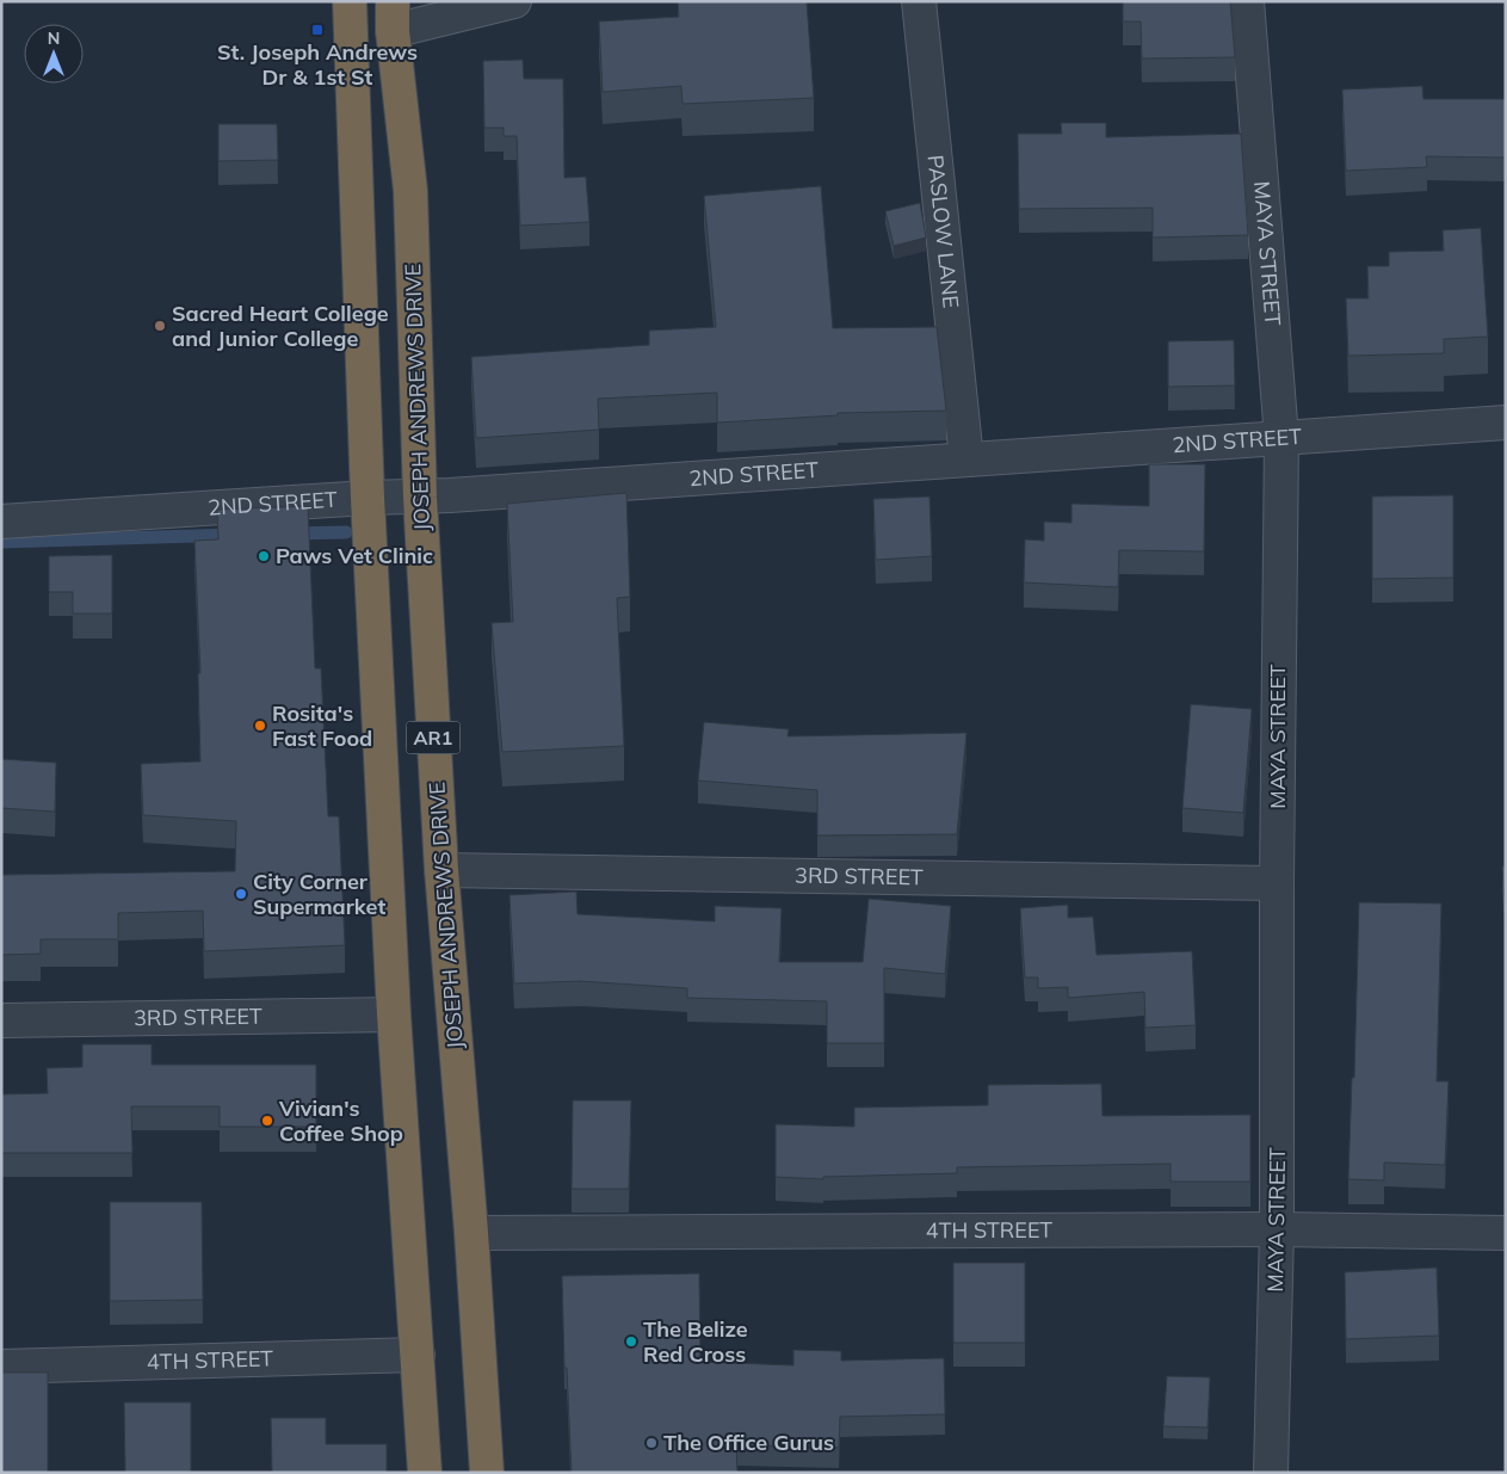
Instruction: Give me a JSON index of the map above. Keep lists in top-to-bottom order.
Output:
{
  "streets": {
    "highway": ["JOSEPH ANDREWS DRIVE", "AR1"],
    "street": [
      "PASLOW LANE",
      "MAYA STREET",
      "2ND STREET",
      "3RD STREET",
      "4TH STREET"
    ]
  },
  "crossings": [
    ["PASLOW LANE", "2ND STREET"],
    ["MAYA STREET", "2ND STREET"],
    ["MAYA STREET", "3RD STREET"],
    ["MAYA STREET", "4TH STREET"],
    ["JOSEPH ANDREWS DRIVE", "2ND STREET"],
    ["JOSEPH ANDREWS DRIVE", "3RD STREET"],
    ["JOSEPH ANDREWS DRIVE", "4TH STREET"],
    ["2ND STREET", "AR1"],
    ["AR1", "3RD STREET"],
    ["AR1", "4TH STREET"]
  ],
  "places": {
    "transit": ["St. Joseph Andrews Dr & 1st St"],
    "other": [
      "Sacred Heart College and Junior College",
      "Paws Vet Clinic",
      "Rosita's Fast Food",
      "City Corner Supermarket",
      "Vivian's Coffee Shop",
      "The Belize Red Cross",
      "The Office Gurus"
    ]
  },
  "north": "top"
}
